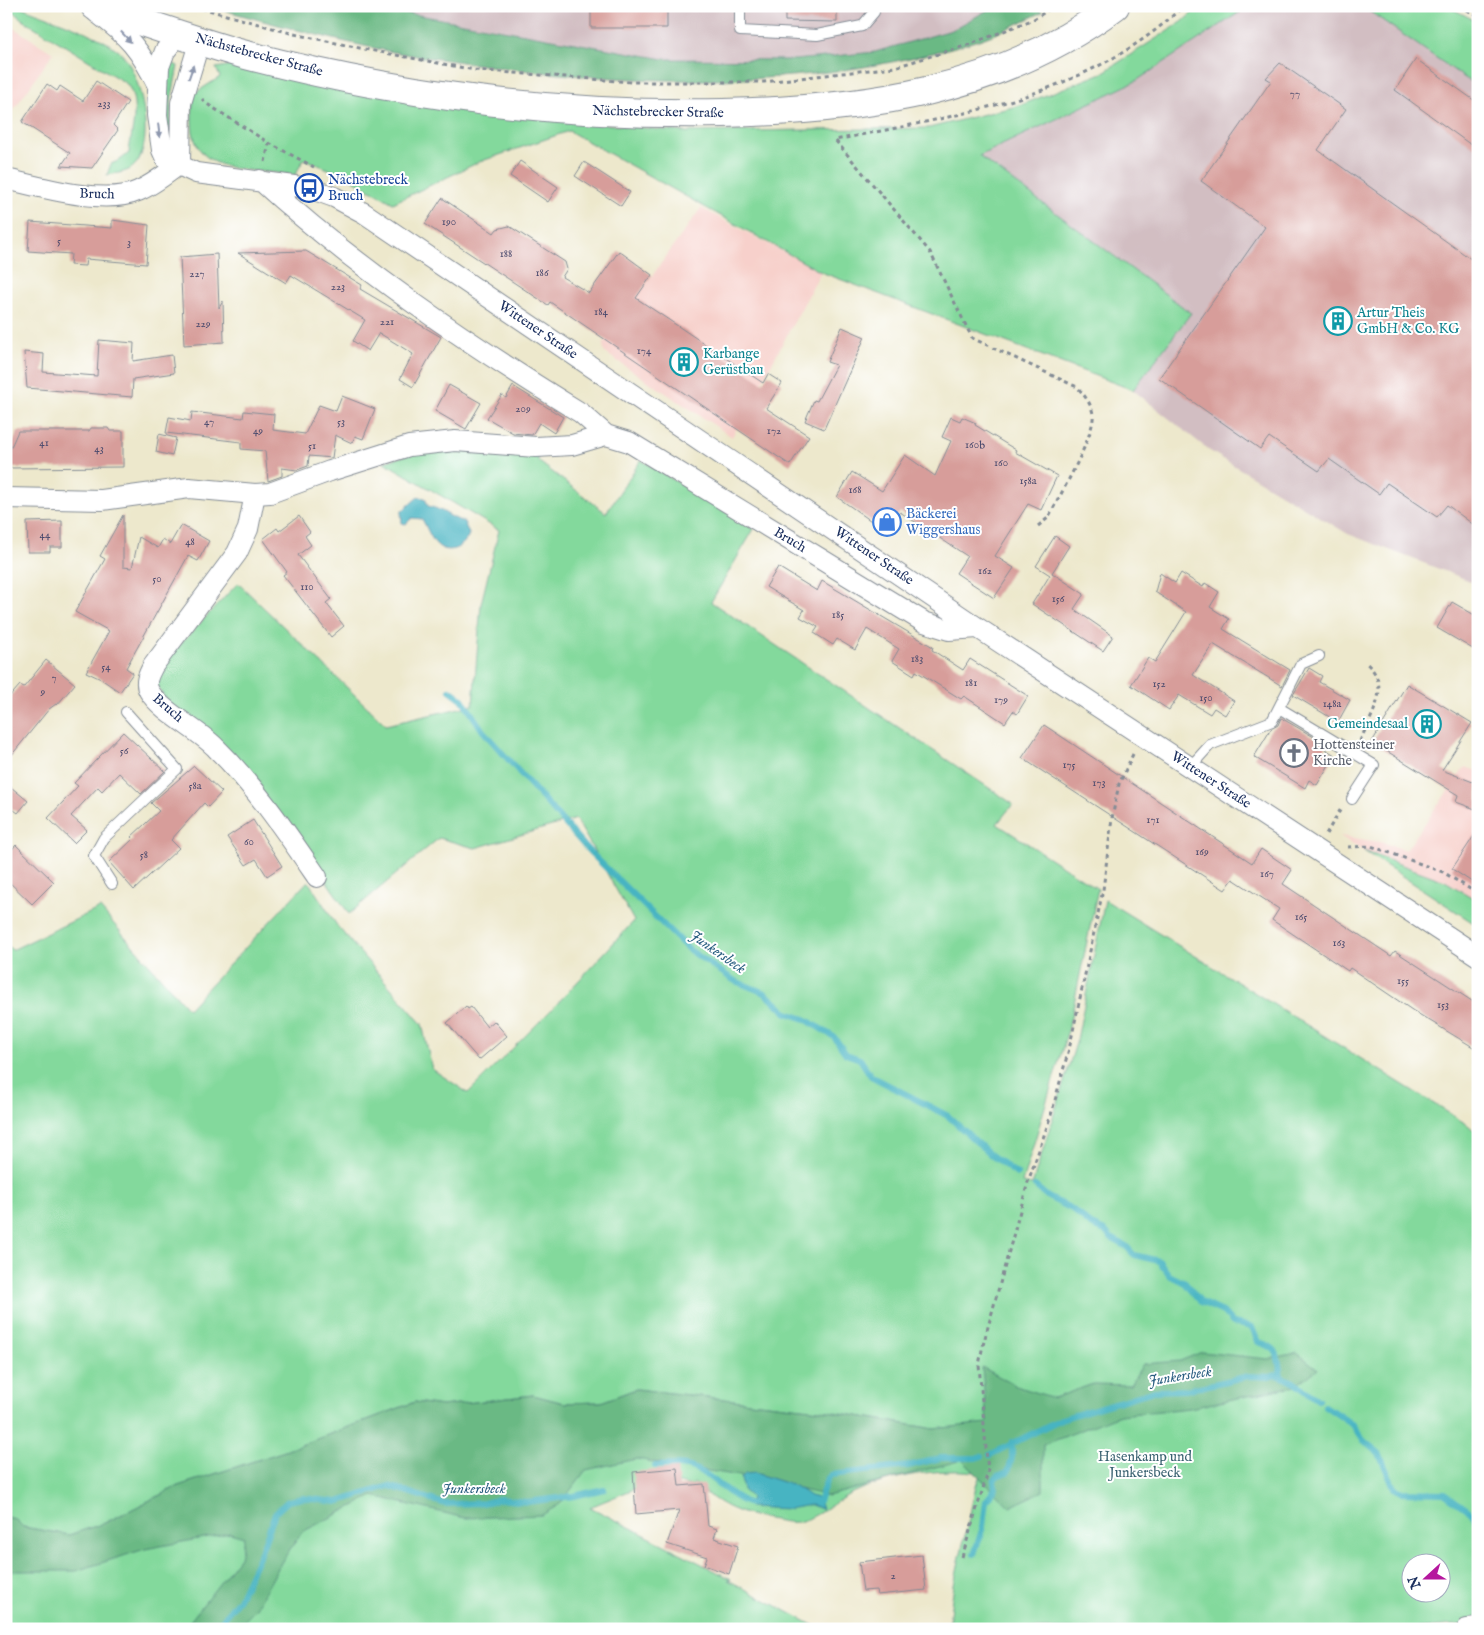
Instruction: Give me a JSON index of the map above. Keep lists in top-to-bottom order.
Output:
{
  "streets": {
    "main road": ["Nächstebrecker Straße"],
    "street": ["Bruch", "Wittener Straße"]
  },
  "crossings": [
    ["Nächstebrecker Straße", "Wittener Straße"],
    ["Bruch", "Wittener Straße"]
  ],
  "water": ["Junkersbeck"],
  "parks": ["Hasenkamp und Junkersbeck"],
  "places": {
    "bus stop": ["Nächstebreck Bruch"],
    "building": ["Artur Theis GmbH & Co. KG", "Karbange Gerüstbau", "Gemeindesaal"],
    "shop": ["Bäckerei Wiggershaus"],
    "church": ["Hottensteiner Kirche"]
  },
  "house_numbers": [
    "77",
    "233",
    "190",
    "5",
    "3",
    "188",
    "186",
    "227",
    "223",
    "184",
    "221",
    "229",
    "174",
    "209",
    "47",
    "53",
    "49",
    "172",
    "41",
    "160b",
    "51",
    "43",
    "160",
    "158a",
    "168",
    "44",
    "48",
    "162",
    "50",
    "110",
    "156",
    "185",
    "183",
    "54",
    "7",
    "181",
    "152",
    "9",
    "150",
    "179",
    "148a",
    "56",
    "175",
    "173",
    "58a",
    "171",
    "60",
    "169",
    "58",
    "167",
    "165",
    "163",
    "155",
    "153",
    "2"
  ],
  "north": "left"
}
